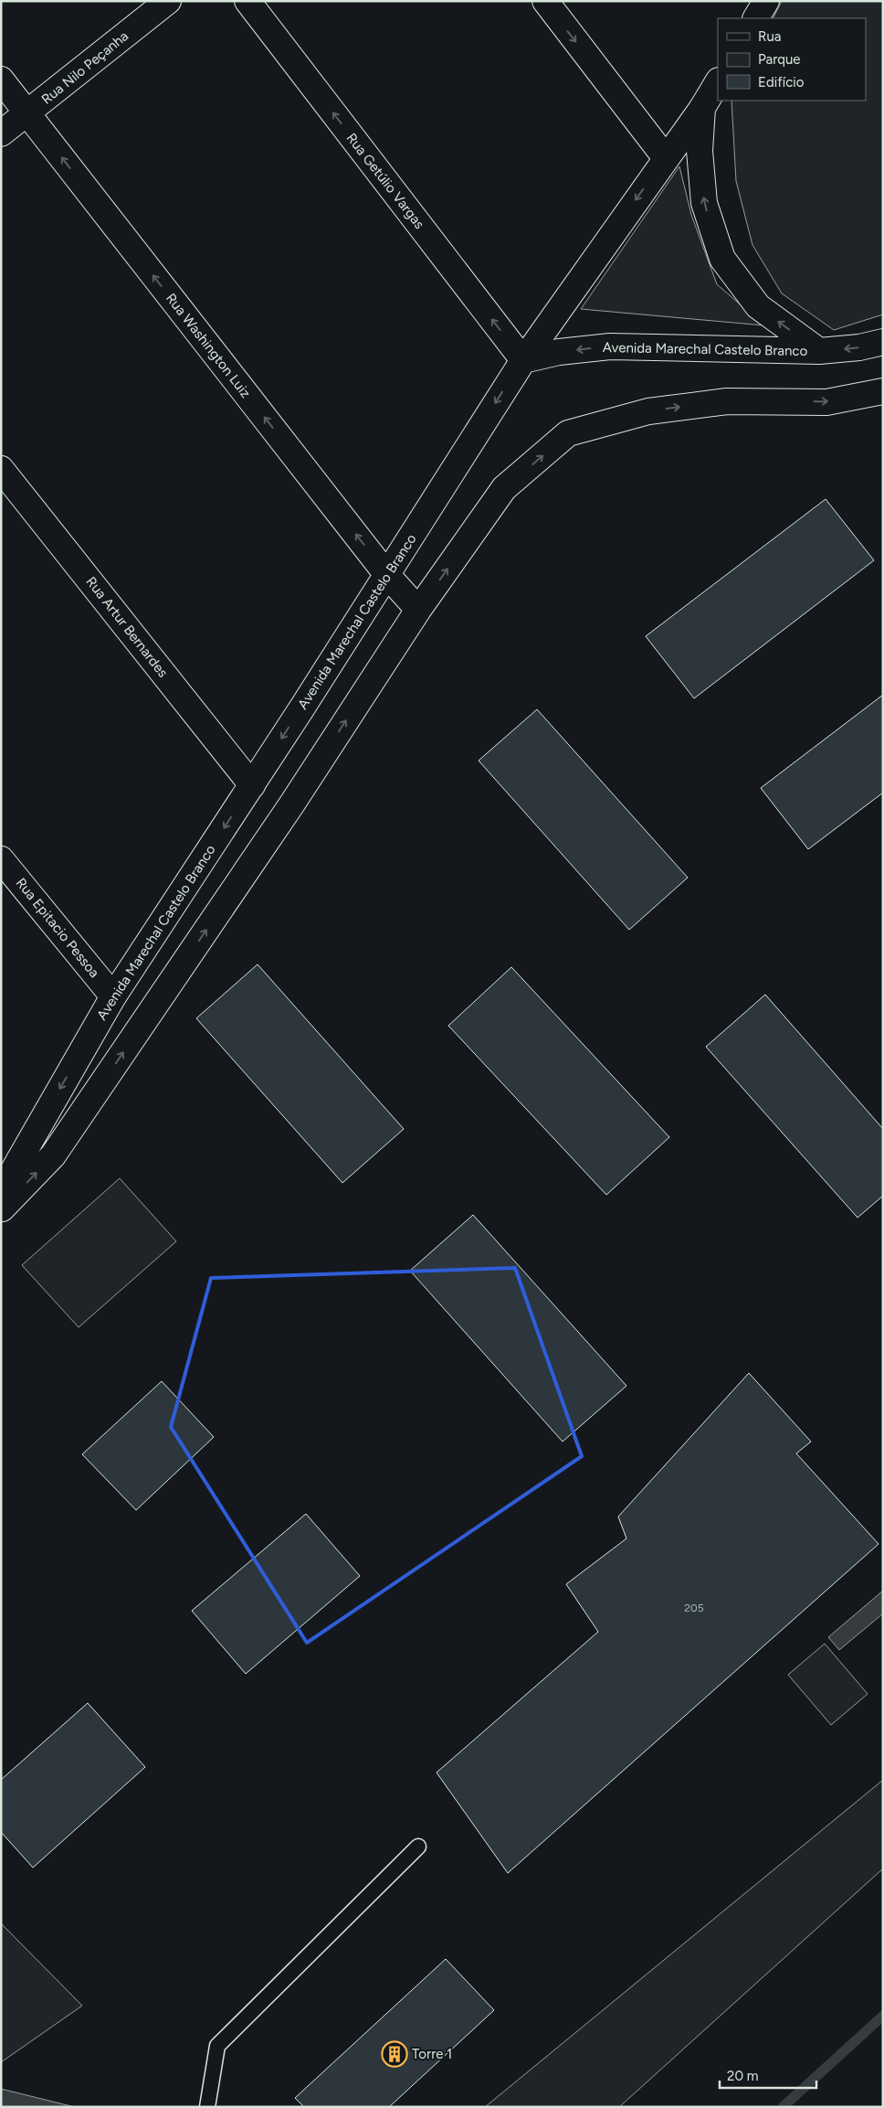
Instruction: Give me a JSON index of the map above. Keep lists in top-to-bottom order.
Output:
{
  "streets": {
    "street": [
      "Rua Nilo Peçanha",
      "Rua Getúlio Vargas",
      "Rua Washington Luiz",
      "Avenida Marechal Castelo Branco",
      "Rua Artur Bernardes",
      "Rua Epitacio Pessoa"
    ]
  },
  "crossings": [
    ["Rua Nilo Peçanha", "Rua Washington Luiz"],
    ["Rua Getúlio Vargas", "Avenida Marechal Castelo Branco"],
    ["Rua Washington Luiz", "Avenida Marechal Castelo Branco"],
    ["Avenida Marechal Castelo Branco", "Rua Artur Bernardes"],
    ["Avenida Marechal Castelo Branco", "Rua Epitacio Pessoa"]
  ],
  "one_way": ["Rua Getúlio Vargas", "Rua Washington Luiz"],
  "places": {
    "building": ["Torre 1"]
  },
  "house_numbers": ["205"],
  "legend": ["Rua", "Parque", "Edifício"],
  "scale_bar": "20 m"
}
